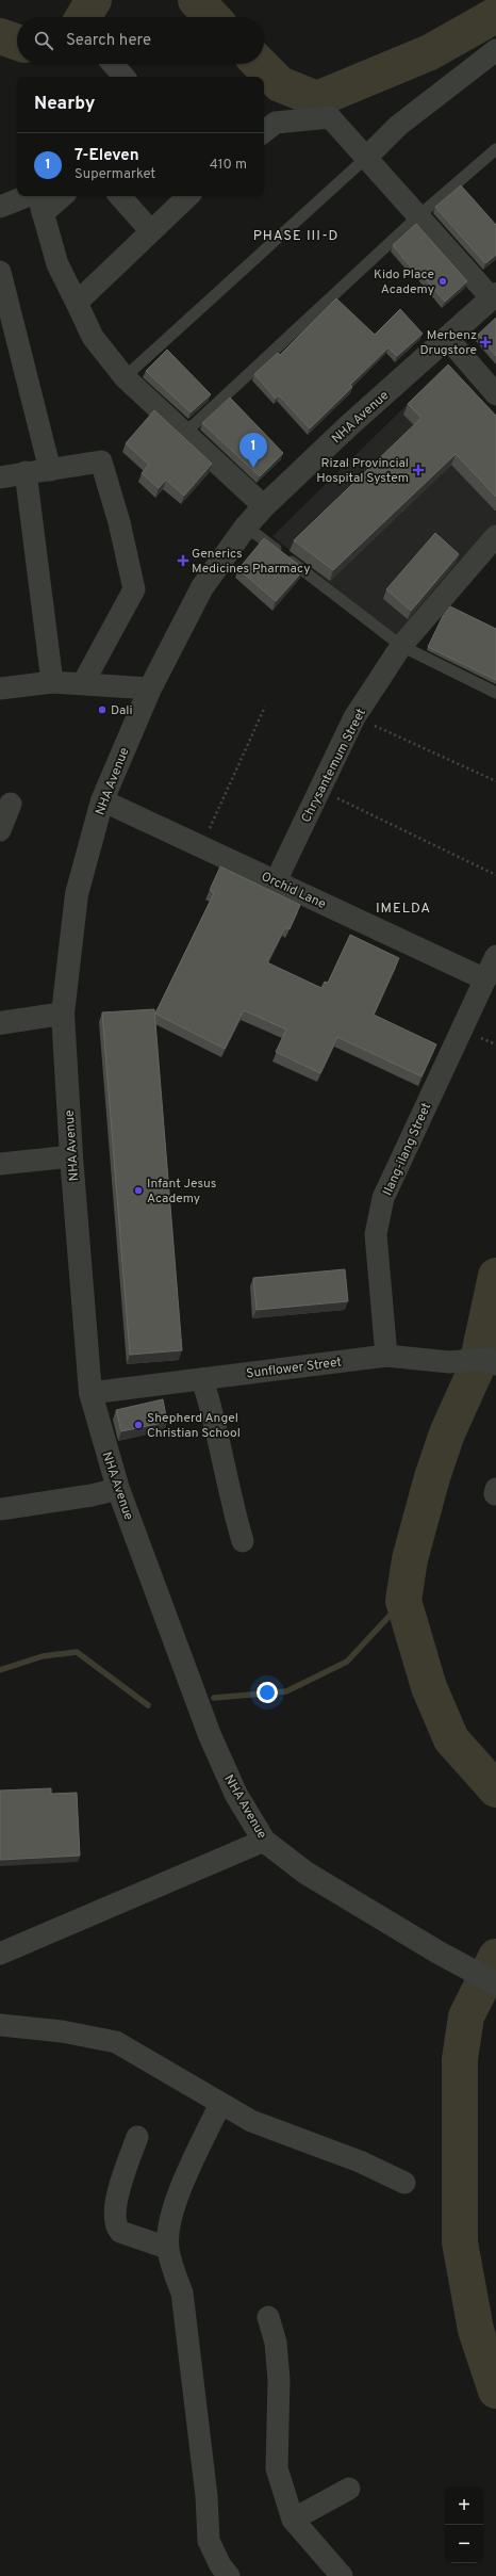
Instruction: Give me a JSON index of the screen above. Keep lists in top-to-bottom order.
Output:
{
  "streets": {
    "street": [
      "NHA Avenue",
      "Chrysantemum Street",
      "Orchid Lane",
      "Ilang-ilang Street",
      "Sunflower Street"
    ]
  },
  "crossings": [
    ["NHA Avenue", "Orchid Lane"],
    ["NHA Avenue", "Sunflower Street"],
    ["Chrysantemum Street", "Orchid Lane"],
    ["Orchid Lane", "Ilang-ilang Street"],
    ["Ilang-ilang Street", "Sunflower Street"]
  ],
  "districts": ["PHASE III-D", "IMELDA"],
  "places": {
    "other": [
      "Kido Place Academy",
      "Dali",
      "Infant Jesus Academy",
      "Shepherd Angel Christian School"
    ],
    "health": ["Merbenz Drugstore", "Rizal Provincial Hospital System", "Generics Medicines Pharmacy"]
  },
  "page": {
    "search": "Search here",
    "heading": "Nearby",
    "list": [
      {
        "mark": "1",
        "name": "7-Eleven",
        "note": "Supermarket",
        "value": "410 m"
      }
    ],
    "pins": "1",
    "map_buttons": ["+", "−"]
  }
}
